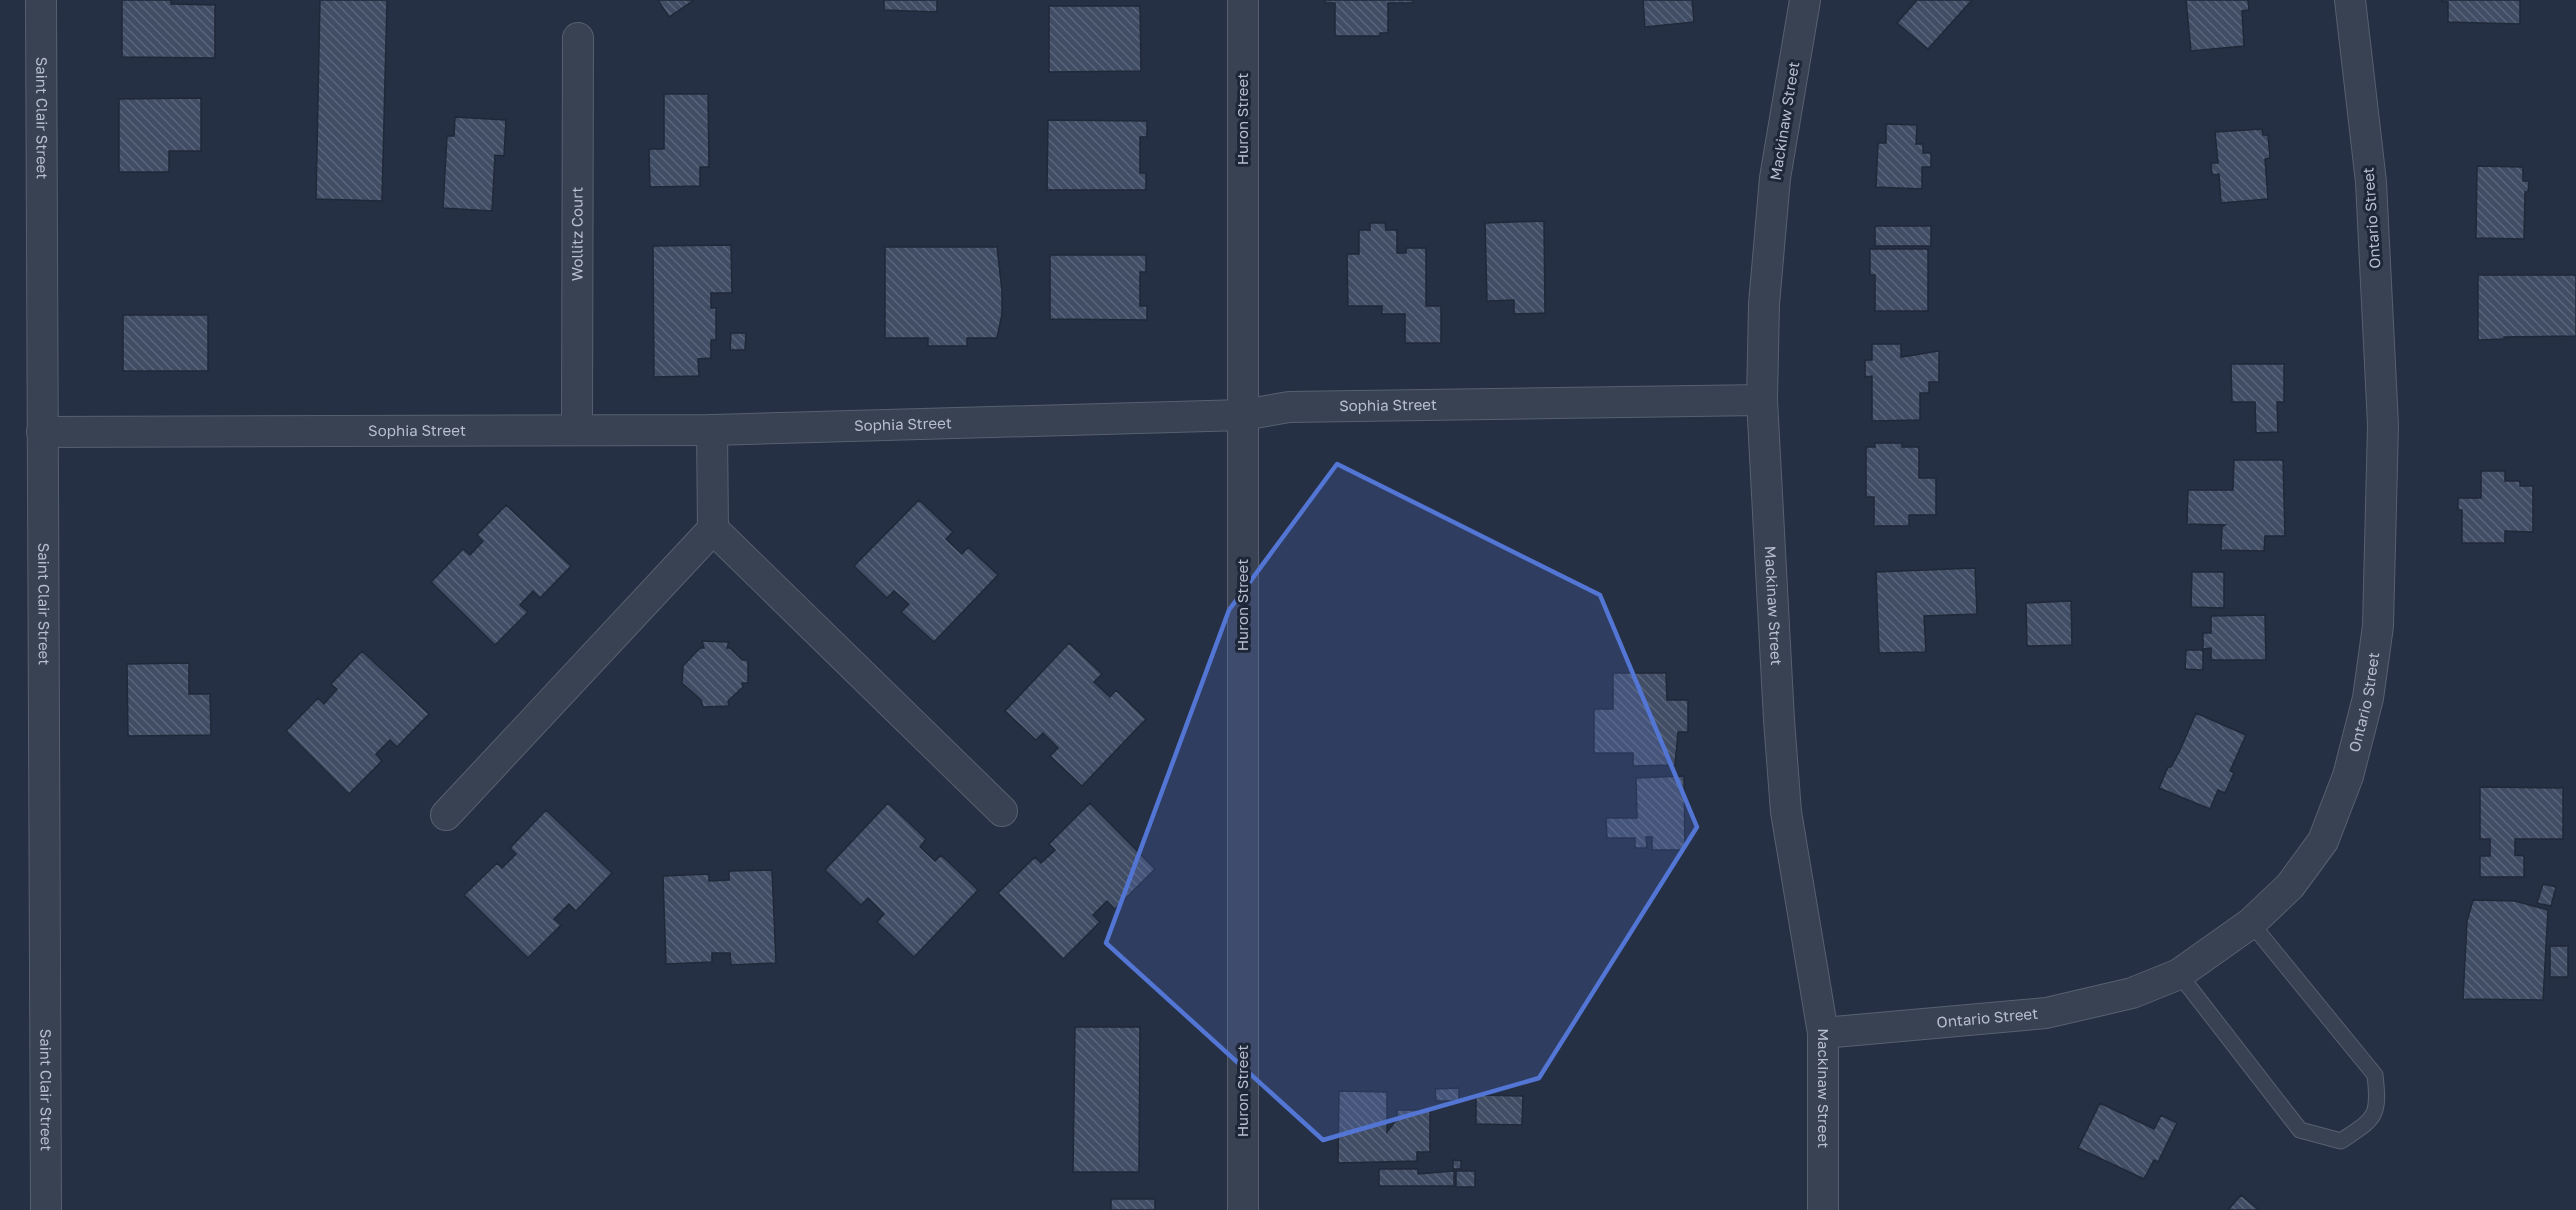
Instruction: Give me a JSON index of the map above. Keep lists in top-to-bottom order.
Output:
{
  "streets": {
    "street": [
      "Saint Clair Street",
      "Huron Street",
      "Mackinaw Street",
      "Ontario Street",
      "Wollitz Court",
      "Sophia Street"
    ]
  },
  "crossings": [
    ["Saint Clair Street", "Sophia Street"],
    ["Huron Street", "Sophia Street"],
    ["Mackinaw Street", "Ontario Street"],
    ["Mackinaw Street", "Sophia Street"],
    ["Wollitz Court", "Sophia Street"]
  ]
}
